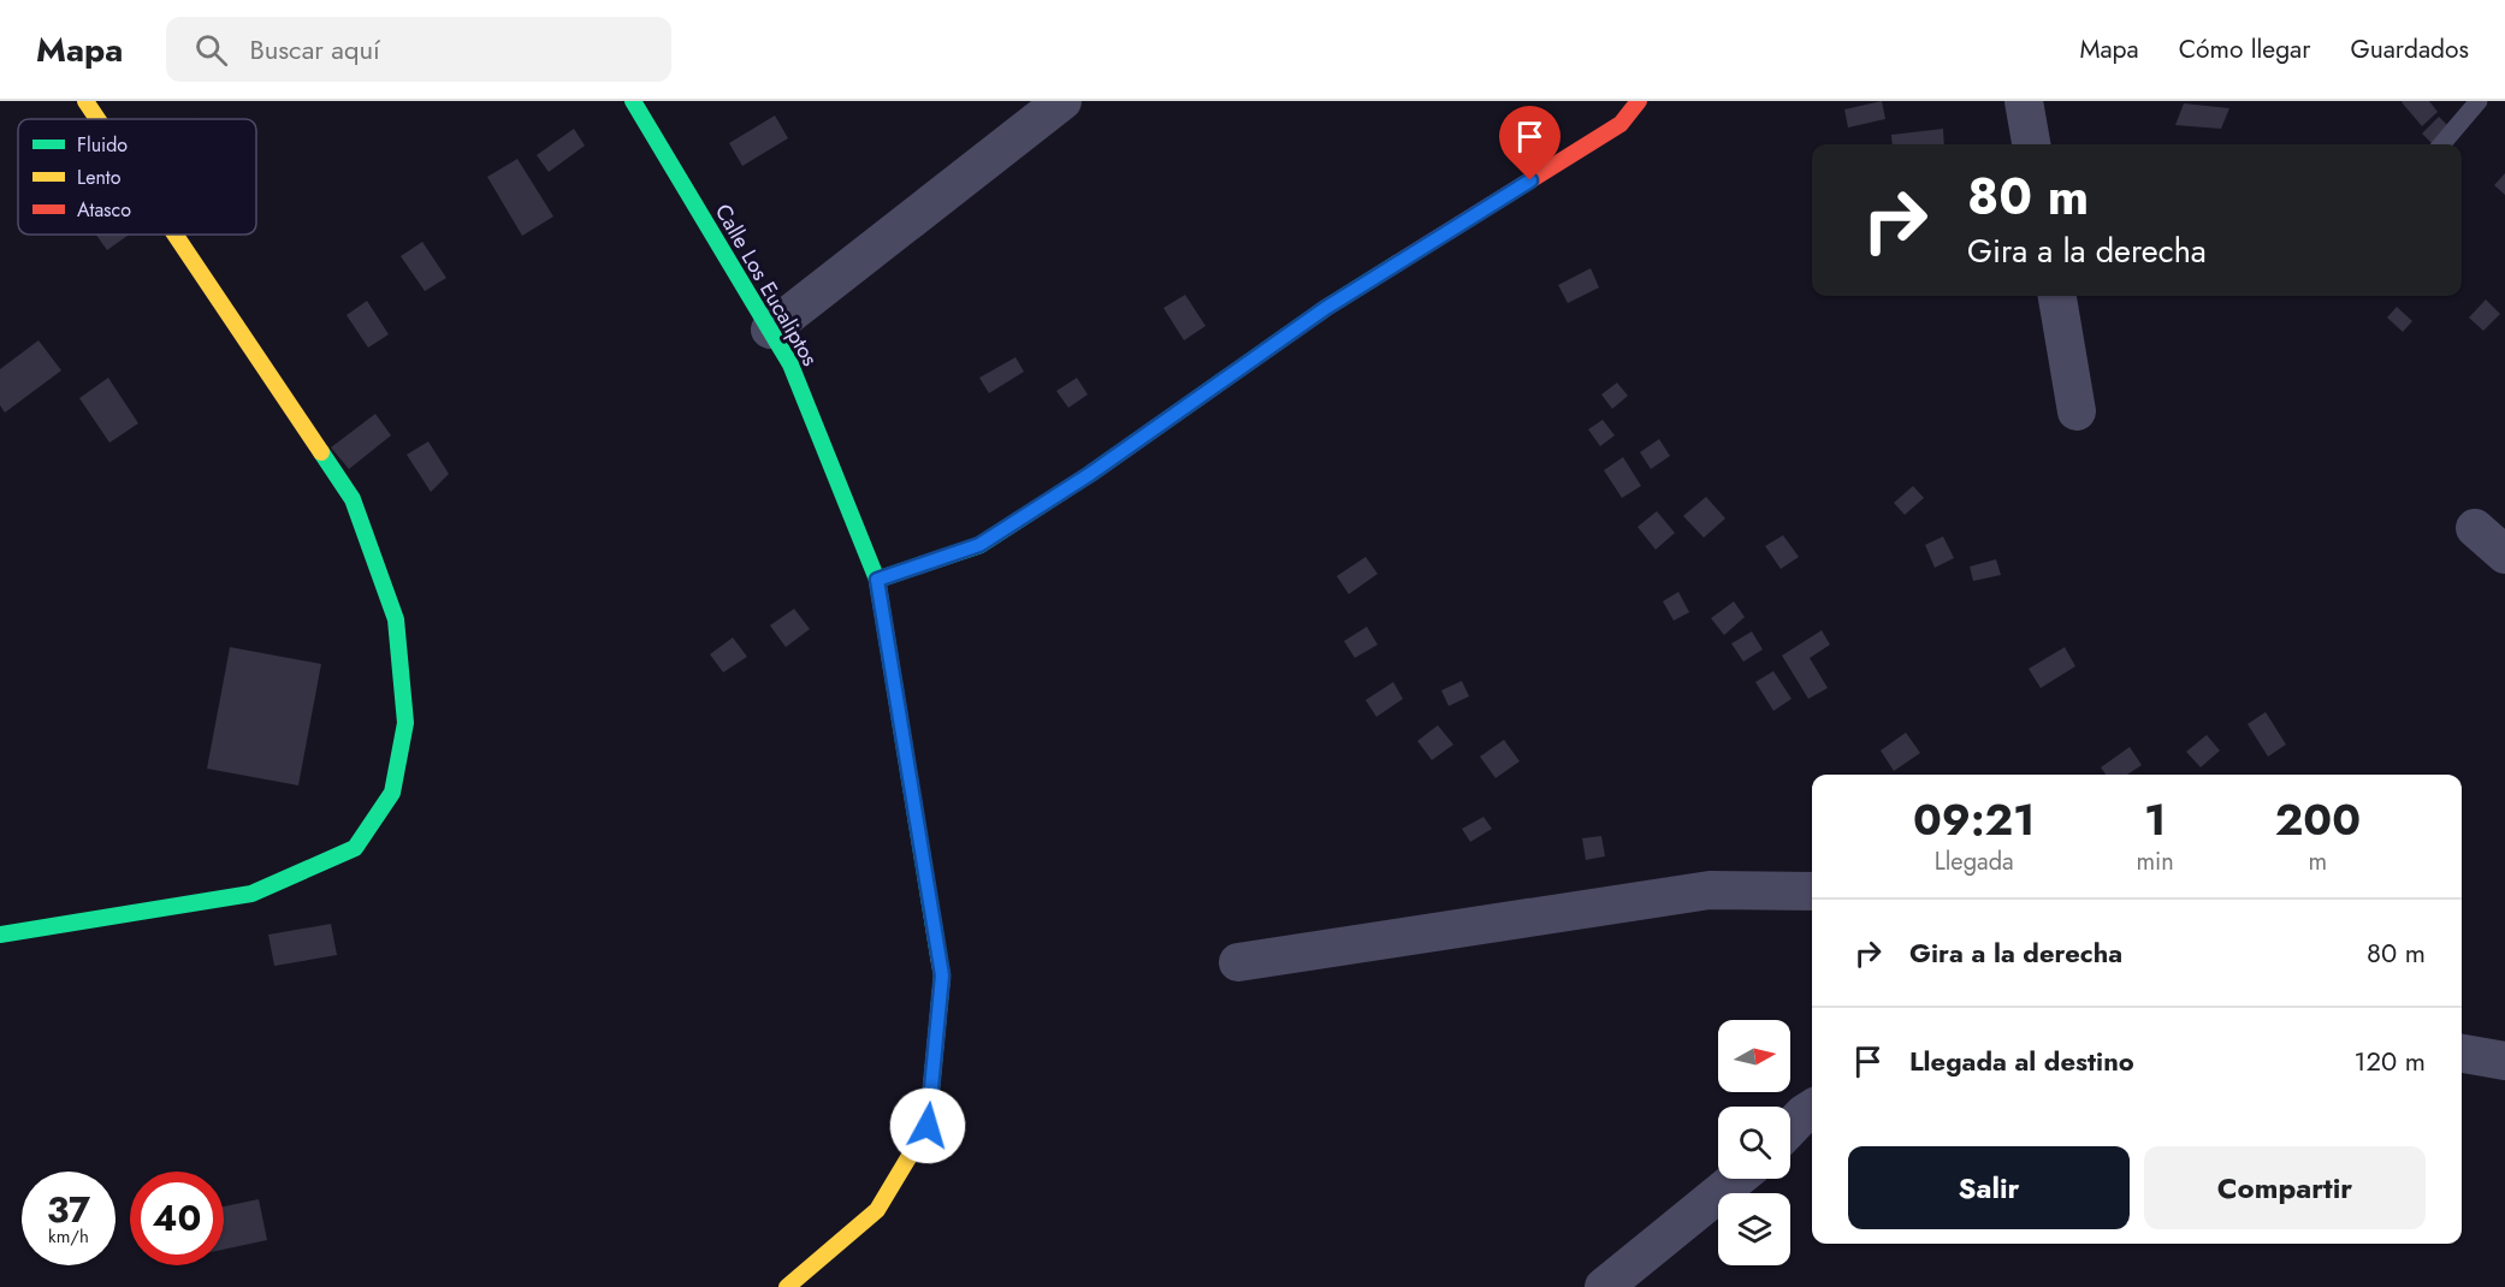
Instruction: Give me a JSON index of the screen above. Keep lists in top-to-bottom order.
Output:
{
  "streets": {
    "street": ["Calle Los Eucaliptos"]
  },
  "legend": ["Fluido", "Lento", "Atasco"],
  "north": "right",
  "page": {
    "header": "Mapa",
    "search": "Buscar aquí",
    "nav": ["Mapa", "Cómo llegar", "Guardados"],
    "turn": ["80 m", "Gira a la derecha"],
    "eta": [
      "09:21",
      "Llegada",
      "1",
      "min",
      "200",
      "m"
    ],
    "list": [
      {
        "name": "Gira a la derecha",
        "value": "80 m"
      },
      {
        "name": "Llegada al destino",
        "value": "120 m"
      }
    ],
    "buttons": ["Salir", "Compartir"],
    "speed": "37 km/h",
    "limit": "40"
  }
}
